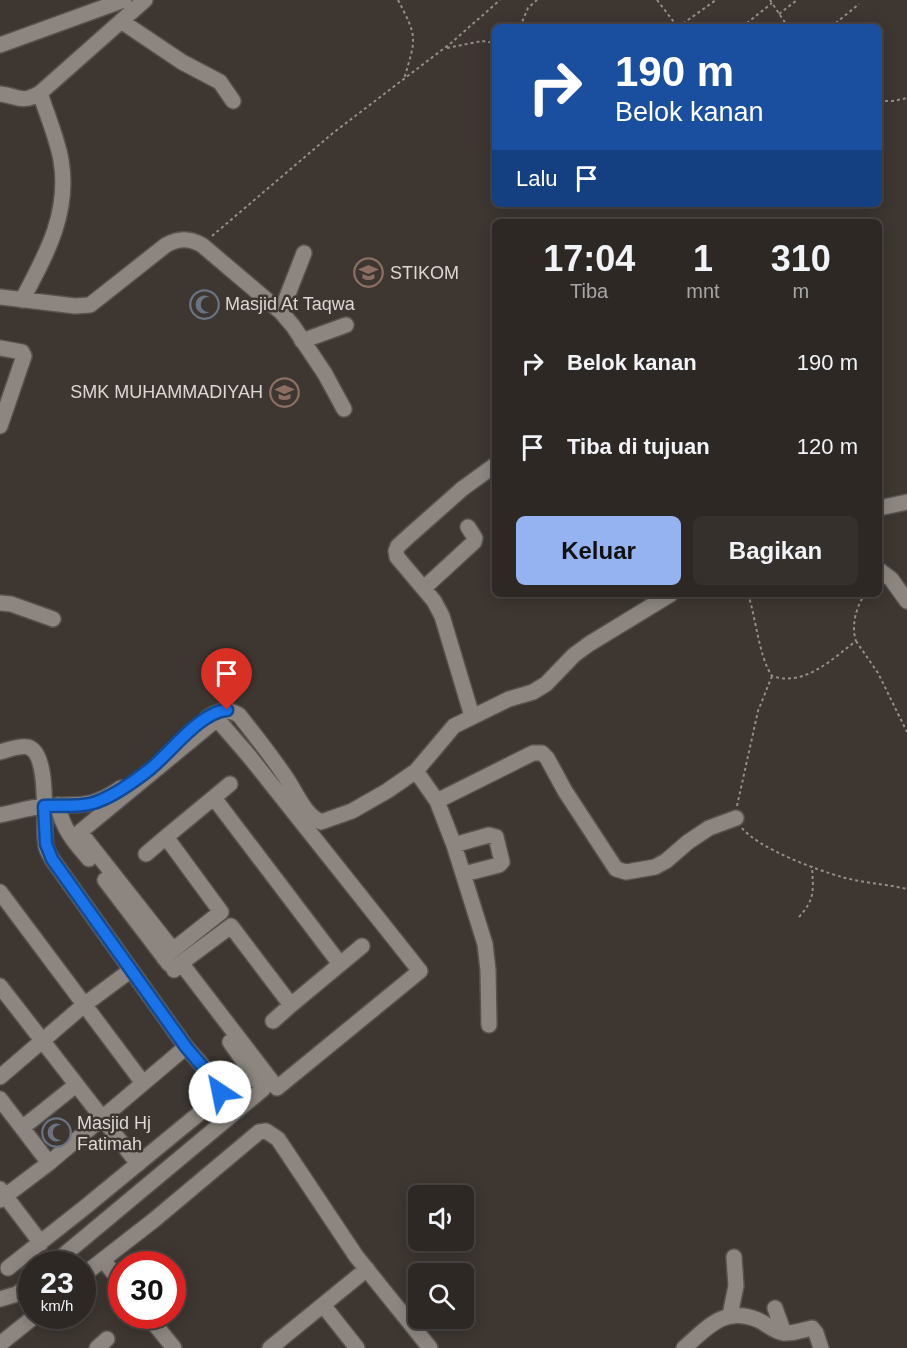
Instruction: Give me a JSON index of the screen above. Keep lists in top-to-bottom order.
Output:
{
  "places": {
    "school or university": ["STIKOM", "SMK MUHAMMADIYAH"],
    "mosque": ["Masjid At Taqwa", "Masjid Hj Fatimah"]
  },
  "page": {
    "turn": ["190 m", "Belok kanan"],
    "then": "Lalu",
    "eta": [
      "17:04",
      "Tiba",
      "1",
      "mnt",
      "310",
      "m"
    ],
    "list": [
      {
        "name": "Belok kanan",
        "value": "190 m"
      },
      {
        "name": "Tiba di tujuan",
        "value": "120 m"
      }
    ],
    "buttons": ["Keluar", "Bagikan"],
    "speed": "23 km/h",
    "limit": "30"
  }
}
